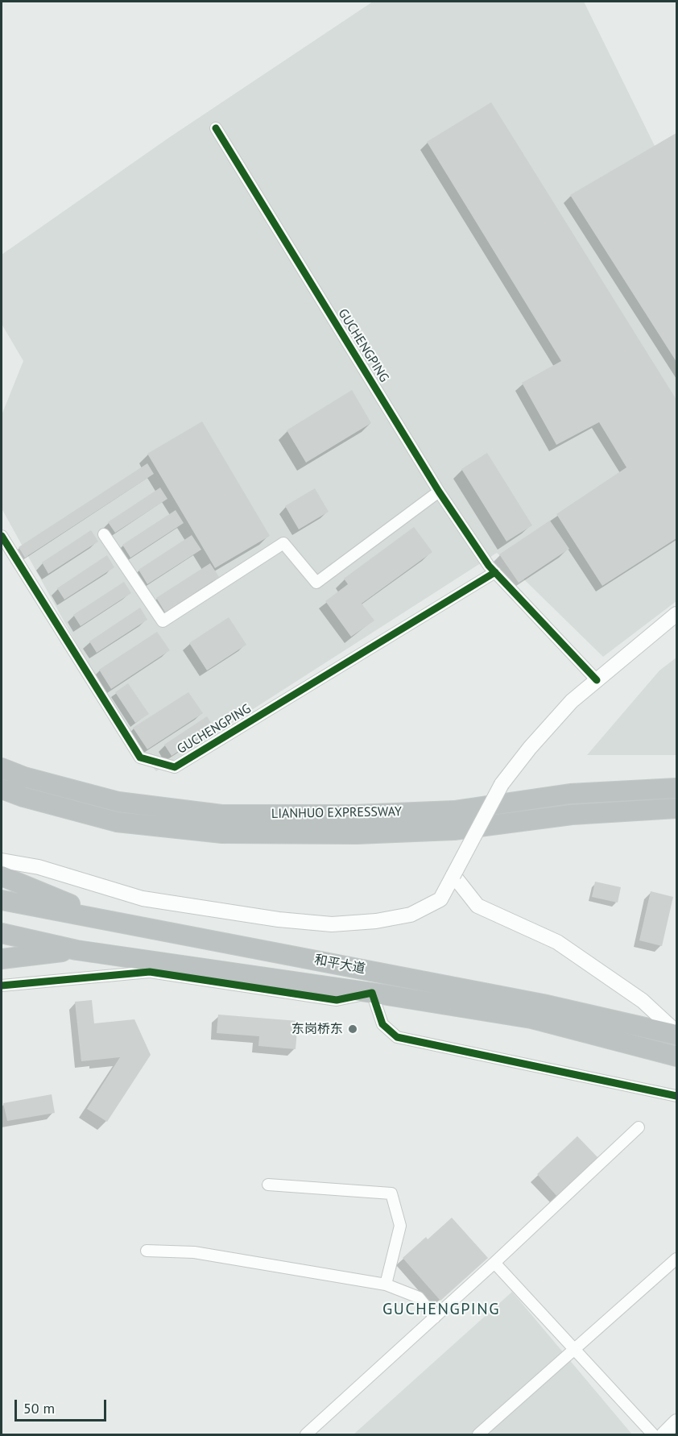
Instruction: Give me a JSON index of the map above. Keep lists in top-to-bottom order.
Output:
{
  "streets": {
    "highway": ["LIANHUO EXPRESSWAY", "和平大道"],
    "street": ["GUCHENGPING"]
  },
  "districts": ["GUCHENGPING"],
  "places": ["东岗桥东"],
  "scale_bar": "50 m"
}
